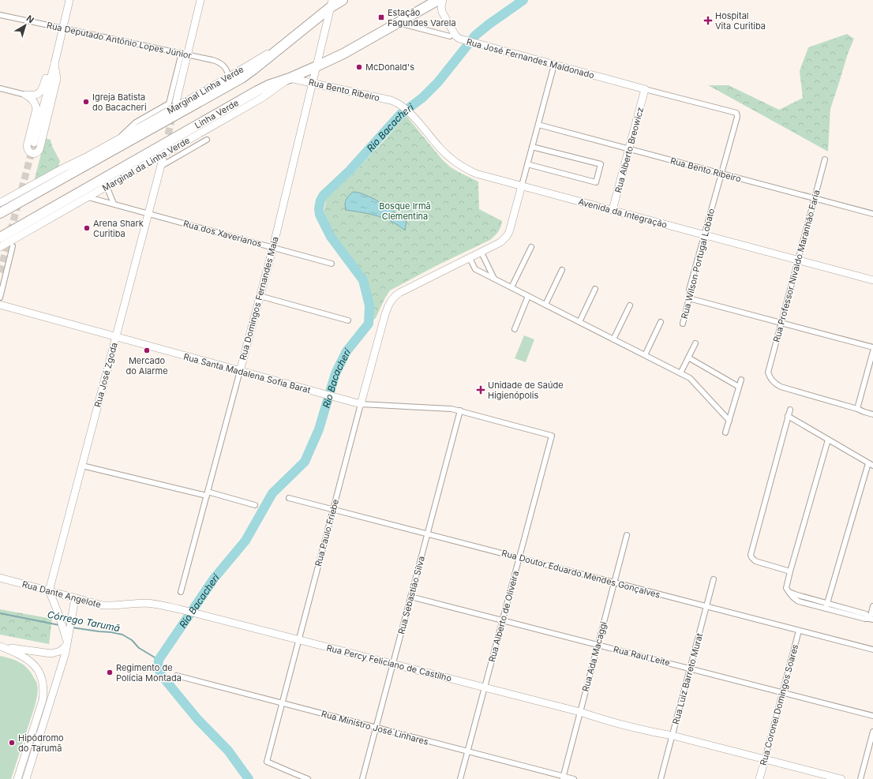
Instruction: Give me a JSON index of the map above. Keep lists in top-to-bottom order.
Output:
{
  "streets": {
    "highway": ["Linha Verde"],
    "main road": [
      "Rua José Fernandes Maldonado",
      "Marginal Linha Verde",
      "Rua Bento Ribeiro",
      "Rua Alberto Breowicz",
      "Marginal da Linha Verde",
      "Avenida da Integração",
      "Rua Domingos Fernandes Maia",
      "Rua Santa Madalena Sofia Barat",
      "Rua José Zgoda",
      "Rua Paulo Friebe",
      "Rua Dante Angelote",
      "Rua Percy Feliciano de Castilho",
      "Rua Coronel Domingos Soares"
    ],
    "street": [
      "Rua Deputado Antônio Lopes Júnior",
      "Rua dos Xaverianos",
      "Rua Wilson Portugal Lobato",
      "Rua Professor Nivaldo Maranhão Faria",
      "Rua Doutor Eduardo Mendes Gonçalves",
      "Rua Sebastião Silva",
      "Rua Alberto de Oliveira",
      "Rua Raul Leite",
      "Rua Ada Macaggi",
      "Rua Luiz Barreto Murat",
      "Rua Ministro José Linhares"
    ]
  },
  "crossings": [
    ["Rua Deputado Antônio Lopes Júnior", "Marginal Linha Verde"],
    ["Rua José Fernandes Maldonado", "Rua Alberto Breowicz"],
    ["Rua José Fernandes Maldonado", "Rua Wilson Portugal Lobato"],
    ["Marginal Linha Verde", "Linha Verde"],
    ["Rua Bento Ribeiro", "Linha Verde"],
    ["Rua Bento Ribeiro", "Rua Alberto Breowicz"],
    ["Rua Bento Ribeiro", "Marginal da Linha Verde"],
    ["Rua Bento Ribeiro", "Avenida da Integração"],
    ["Rua Bento Ribeiro", "Rua Wilson Portugal Lobato"],
    ["Rua Bento Ribeiro", "Rua Professor Nivaldo Maranhão Faria"],
    ["Rua Bento Ribeiro", "Rua Domingos Fernandes Maia"],
    ["Linha Verde", "Marginal da Linha Verde"],
    ["Linha Verde", "Rua Domingos Fernandes Maia"],
    ["Rua Alberto Breowicz", "Avenida da Integração"],
    ["Rua Alberto Breowicz", "Rua Wilson Portugal Lobato"],
    ["Marginal da Linha Verde", "Rua dos Xaverianos"],
    ["Avenida da Integração", "Rua Wilson Portugal Lobato"],
    ["Avenida da Integração", "Rua Professor Nivaldo Maranhão Faria"],
    ["Rua dos Xaverianos", "Rua Domingos Fernandes Maia"],
    ["Rua dos Xaverianos", "Rua José Zgoda"],
    ["Rua Domingos Fernandes Maia", "Rua Santa Madalena Sofia Barat"],
    ["Rua Santa Madalena Sofia Barat", "Rua José Zgoda"],
    ["Rua Santa Madalena Sofia Barat", "Rua Paulo Friebe"],
    ["Rua Santa Madalena Sofia Barat", "Rua Sebastião Silva"],
    ["Rua Santa Madalena Sofia Barat", "Rua Alberto de Oliveira"],
    ["Rua José Zgoda", "Rua Dante Angelote"],
    ["Rua Paulo Friebe", "Rua Doutor Eduardo Mendes Gonçalves"],
    ["Rua Paulo Friebe", "Rua Percy Feliciano de Castilho"],
    ["Rua Paulo Friebe", "Rua Ministro José Linhares"],
    ["Rua Doutor Eduardo Mendes Gonçalves", "Rua Sebastião Silva"],
    ["Rua Doutor Eduardo Mendes Gonçalves", "Rua Alberto de Oliveira"],
    ["Rua Doutor Eduardo Mendes Gonçalves", "Rua Ada Macaggi"],
    ["Rua Doutor Eduardo Mendes Gonçalves", "Rua Luiz Barreto Murat"],
    ["Rua Doutor Eduardo Mendes Gonçalves", "Rua Coronel Domingos Soares"],
    ["Rua Dante Angelote", "Rua Percy Feliciano de Castilho"],
    ["Rua Sebastião Silva", "Rua Raul Leite"],
    ["Rua Sebastião Silva", "Rua Percy Feliciano de Castilho"],
    ["Rua Sebastião Silva", "Rua Ministro José Linhares"],
    ["Rua Alberto de Oliveira", "Rua Raul Leite"],
    ["Rua Alberto de Oliveira", "Rua Percy Feliciano de Castilho"],
    ["Rua Alberto de Oliveira", "Rua Ministro José Linhares"],
    ["Rua Raul Leite", "Rua Ada Macaggi"],
    ["Rua Raul Leite", "Rua Luiz Barreto Murat"],
    ["Rua Raul Leite", "Rua Coronel Domingos Soares"],
    ["Rua Ada Macaggi", "Rua Percy Feliciano de Castilho"],
    ["Rua Ada Macaggi", "Rua Ministro José Linhares"],
    ["Rua Percy Feliciano de Castilho", "Rua Luiz Barreto Murat"],
    ["Rua Percy Feliciano de Castilho", "Rua Coronel Domingos Soares"]
  ],
  "water": ["Rio Bacacheri", "Córrego Tarumã"],
  "parks": ["Bosque Irmã Clementina"],
  "places": {
    "transit": ["Estação Fagundes Varela"],
    "health": ["Hospital Vita Curitiba", "Unidade de Saúde Higienópolis"],
    "other": [
      "McDonald's",
      "Igreja Batista do Bacacheri",
      "Arena Shark Curitiba",
      "Mercado do Alarme",
      "Regimento de Polícia Montada",
      "Hipódromo do Tarumã"
    ]
  },
  "north": "top right"
}
